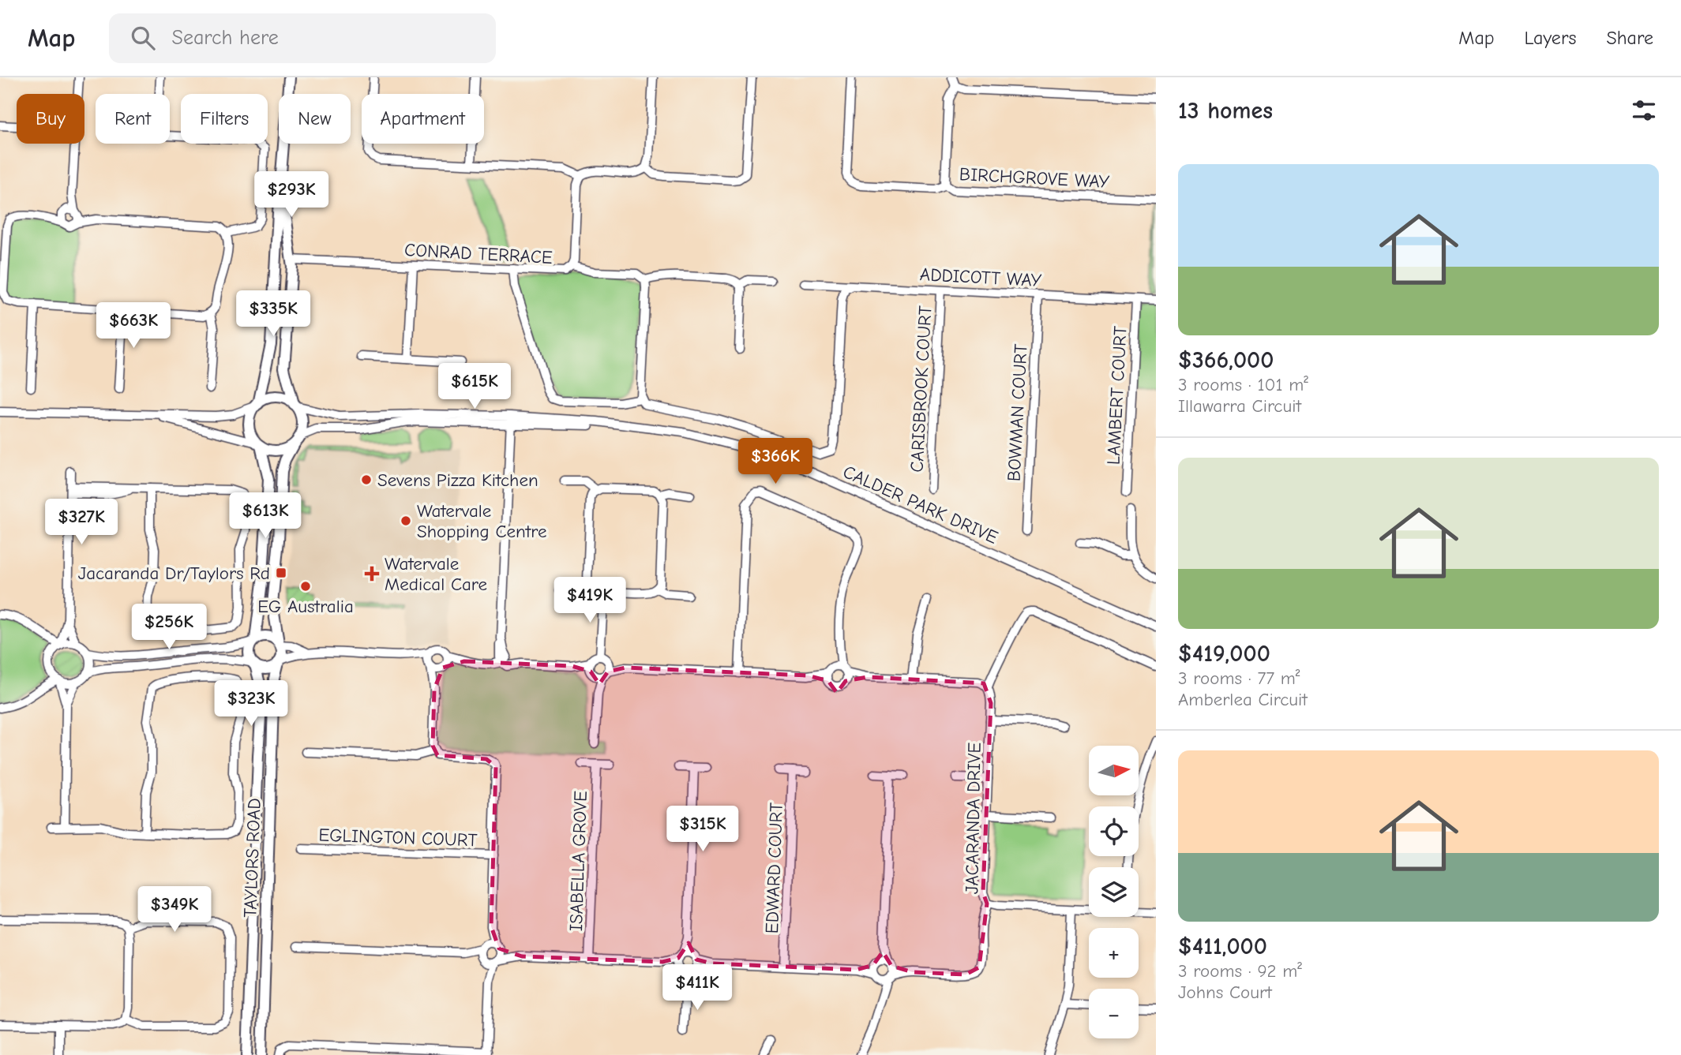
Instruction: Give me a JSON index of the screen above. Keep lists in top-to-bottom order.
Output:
{
  "streets": {
    "main road": ["TAYLORS ROAD"],
    "street": [
      "BIRCHGROVE WAY",
      "CONRAD TERRACE",
      "ADDICOTT WAY",
      "CARISBROOK COURT",
      "LAMBERT COURT",
      "BOWMAN COURT",
      "CALDER PARK DRIVE",
      "JACARANDA DRIVE",
      "EGLINGTON COURT",
      "ISABELLA GROVE",
      "EDWARD COURT"
    ]
  },
  "crossings": [
    ["ADDICOTT WAY", "CARISBROOK COURT"],
    ["ADDICOTT WAY", "LAMBERT COURT"],
    ["ADDICOTT WAY", "BOWMAN COURT"]
  ],
  "places": {
    "other": ["Sevens Pizza Kitchen", "Watervale Shopping Centre", "EG Australia"],
    "transit": ["Jacaranda Dr/Taylors Rd"],
    "health": ["Watervale Medical Care"]
  },
  "north": "right",
  "page": {
    "header": "Map",
    "search": "Search here",
    "nav": ["Map", "Layers", "Share"],
    "heading": "13 homes",
    "chip": [
      "Buy",
      "Rent",
      "Filters",
      "New",
      "Apartment"
    ],
    "list": [
      {
        "name": "$366,000",
        "note": "3 rooms · 101 m² · Illawarra Circuit"
      },
      {
        "name": "$419,000",
        "note": "3 rooms · 77 m² · Amberlea Circuit"
      },
      {
        "name": "$411,000",
        "note": "3 rooms · 92 m² · Johns Court"
      }
    ],
    "price": [
      "$293K",
      "$335K",
      "$663K",
      "$615K",
      "$366K",
      "$613K",
      "$327K",
      "$419K",
      "$256K",
      "$323K",
      "$315K",
      "$349K",
      "$411K"
    ],
    "map_buttons": ["+", "−"]
  }
}
